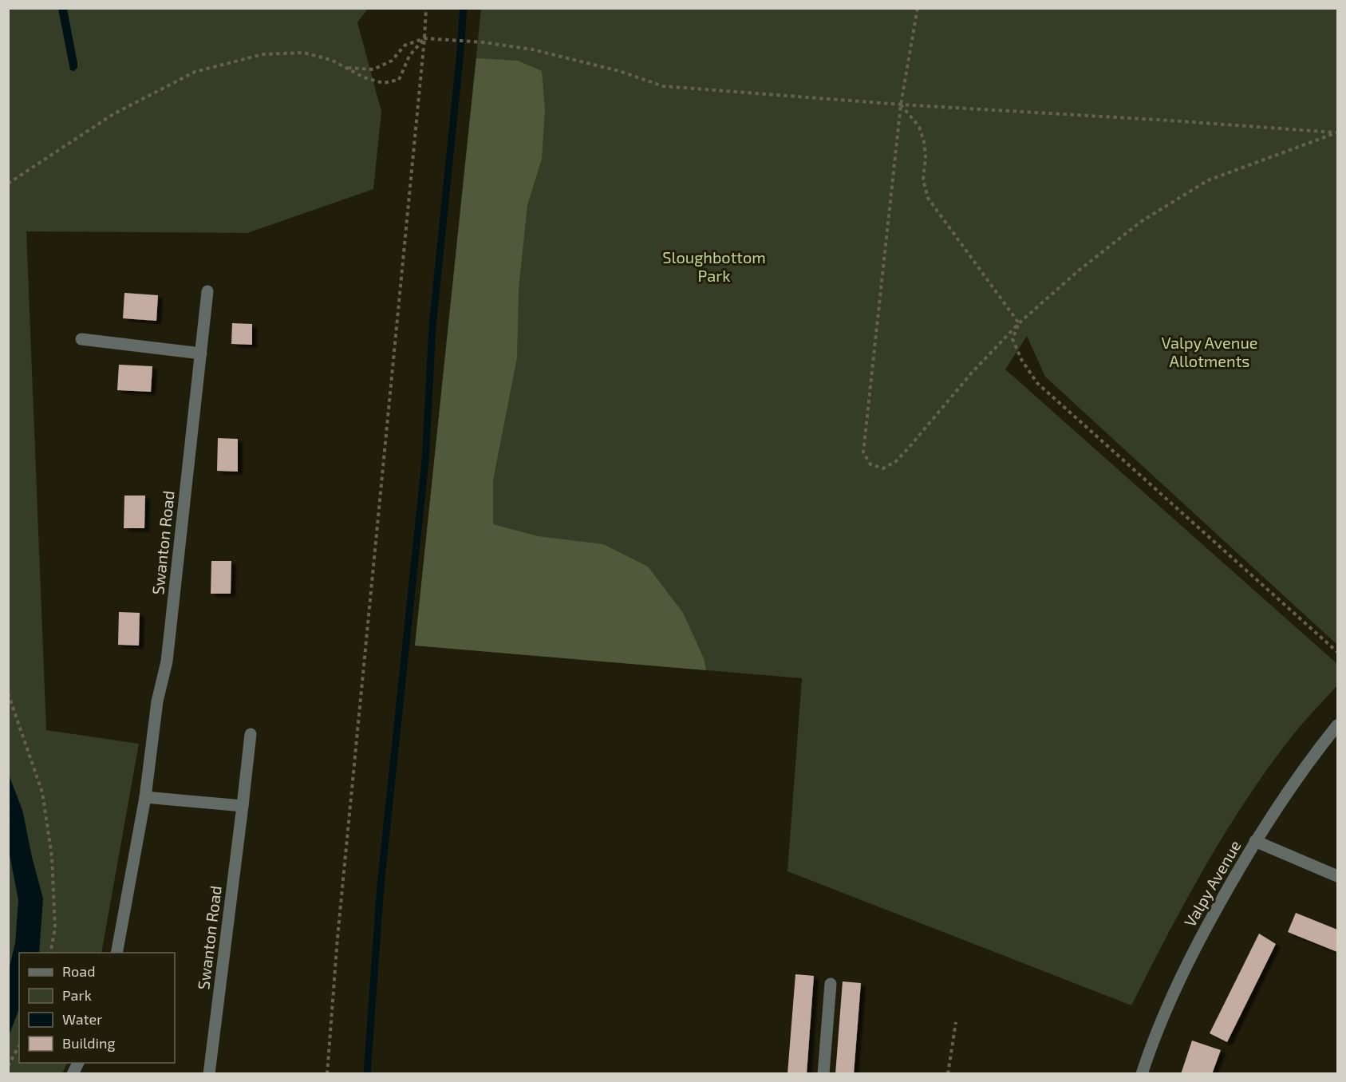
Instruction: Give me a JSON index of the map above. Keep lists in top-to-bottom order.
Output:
{
  "streets": {
    "street": ["Swanton Road", "Valpy Avenue"]
  },
  "parks": ["Sloughbottom Park", "Valpy Avenue Allotments"],
  "legend": [
    "Road",
    "Park",
    "Water",
    "Building"
  ]
}
